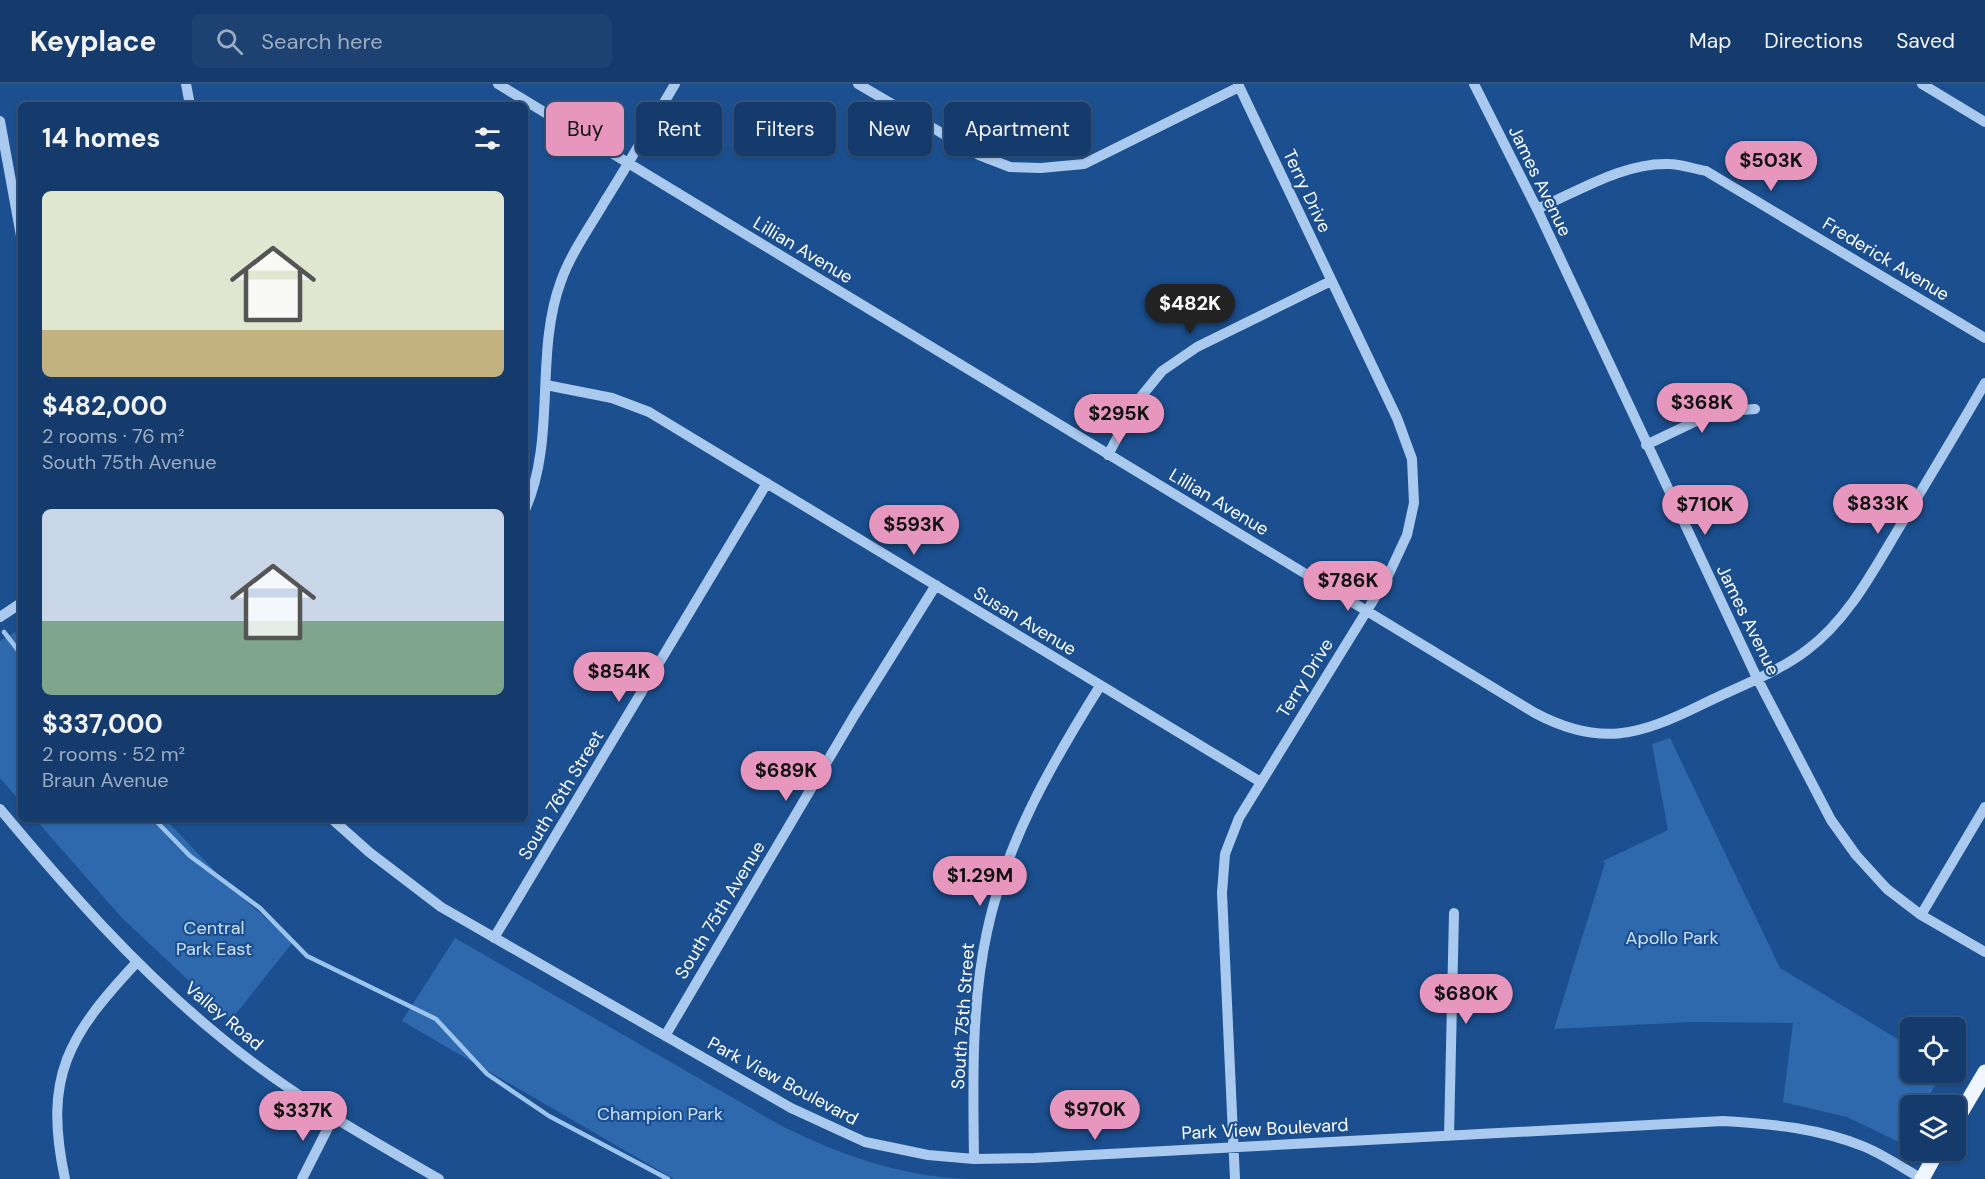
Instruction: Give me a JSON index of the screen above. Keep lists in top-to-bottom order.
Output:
{
  "streets": {
    "street": [
      "James Avenue",
      "Terry Drive",
      "Lillian Avenue",
      "Frederick Avenue",
      "Susan Avenue",
      "South 76th Street",
      "South 75th Avenue",
      "Valley Road",
      "South 75th Street",
      "Park View Boulevard"
    ]
  },
  "crossings": [
    ["James Avenue", "Lillian Avenue"],
    ["James Avenue", "Frederick Avenue"],
    ["Terry Drive", "Lillian Avenue"],
    ["Terry Drive", "Susan Avenue"],
    ["Terry Drive", "Park View Boulevard"],
    ["Susan Avenue", "South 76th Street"],
    ["Susan Avenue", "South 75th Avenue"],
    ["Susan Avenue", "South 75th Street"],
    ["South 76th Street", "Park View Boulevard"],
    ["South 75th Avenue", "Park View Boulevard"],
    ["South 75th Street", "Park View Boulevard"]
  ],
  "parks": ["Central Park East", "Apollo Park", "Champion Park"],
  "page": {
    "header": "Keyplace",
    "search": "Search here",
    "nav": ["Map", "Directions", "Saved"],
    "chip": [
      "Buy",
      "Rent",
      "Filters",
      "New",
      "Apartment"
    ],
    "heading": "14 homes",
    "price": [
      "$503K",
      "$482K",
      "$368K",
      "$295K",
      "$833K",
      "$710K",
      "$593K",
      "$786K",
      "$854K",
      "$689K",
      "$1.29M",
      "$680K",
      "$970K",
      "$337K"
    ],
    "list": [
      {
        "name": "$482,000",
        "note": "2 rooms · 76 m² · South 75th Avenue"
      },
      {
        "name": "$337,000",
        "note": "2 rooms · 52 m² · Braun Avenue"
      }
    ]
  }
}
